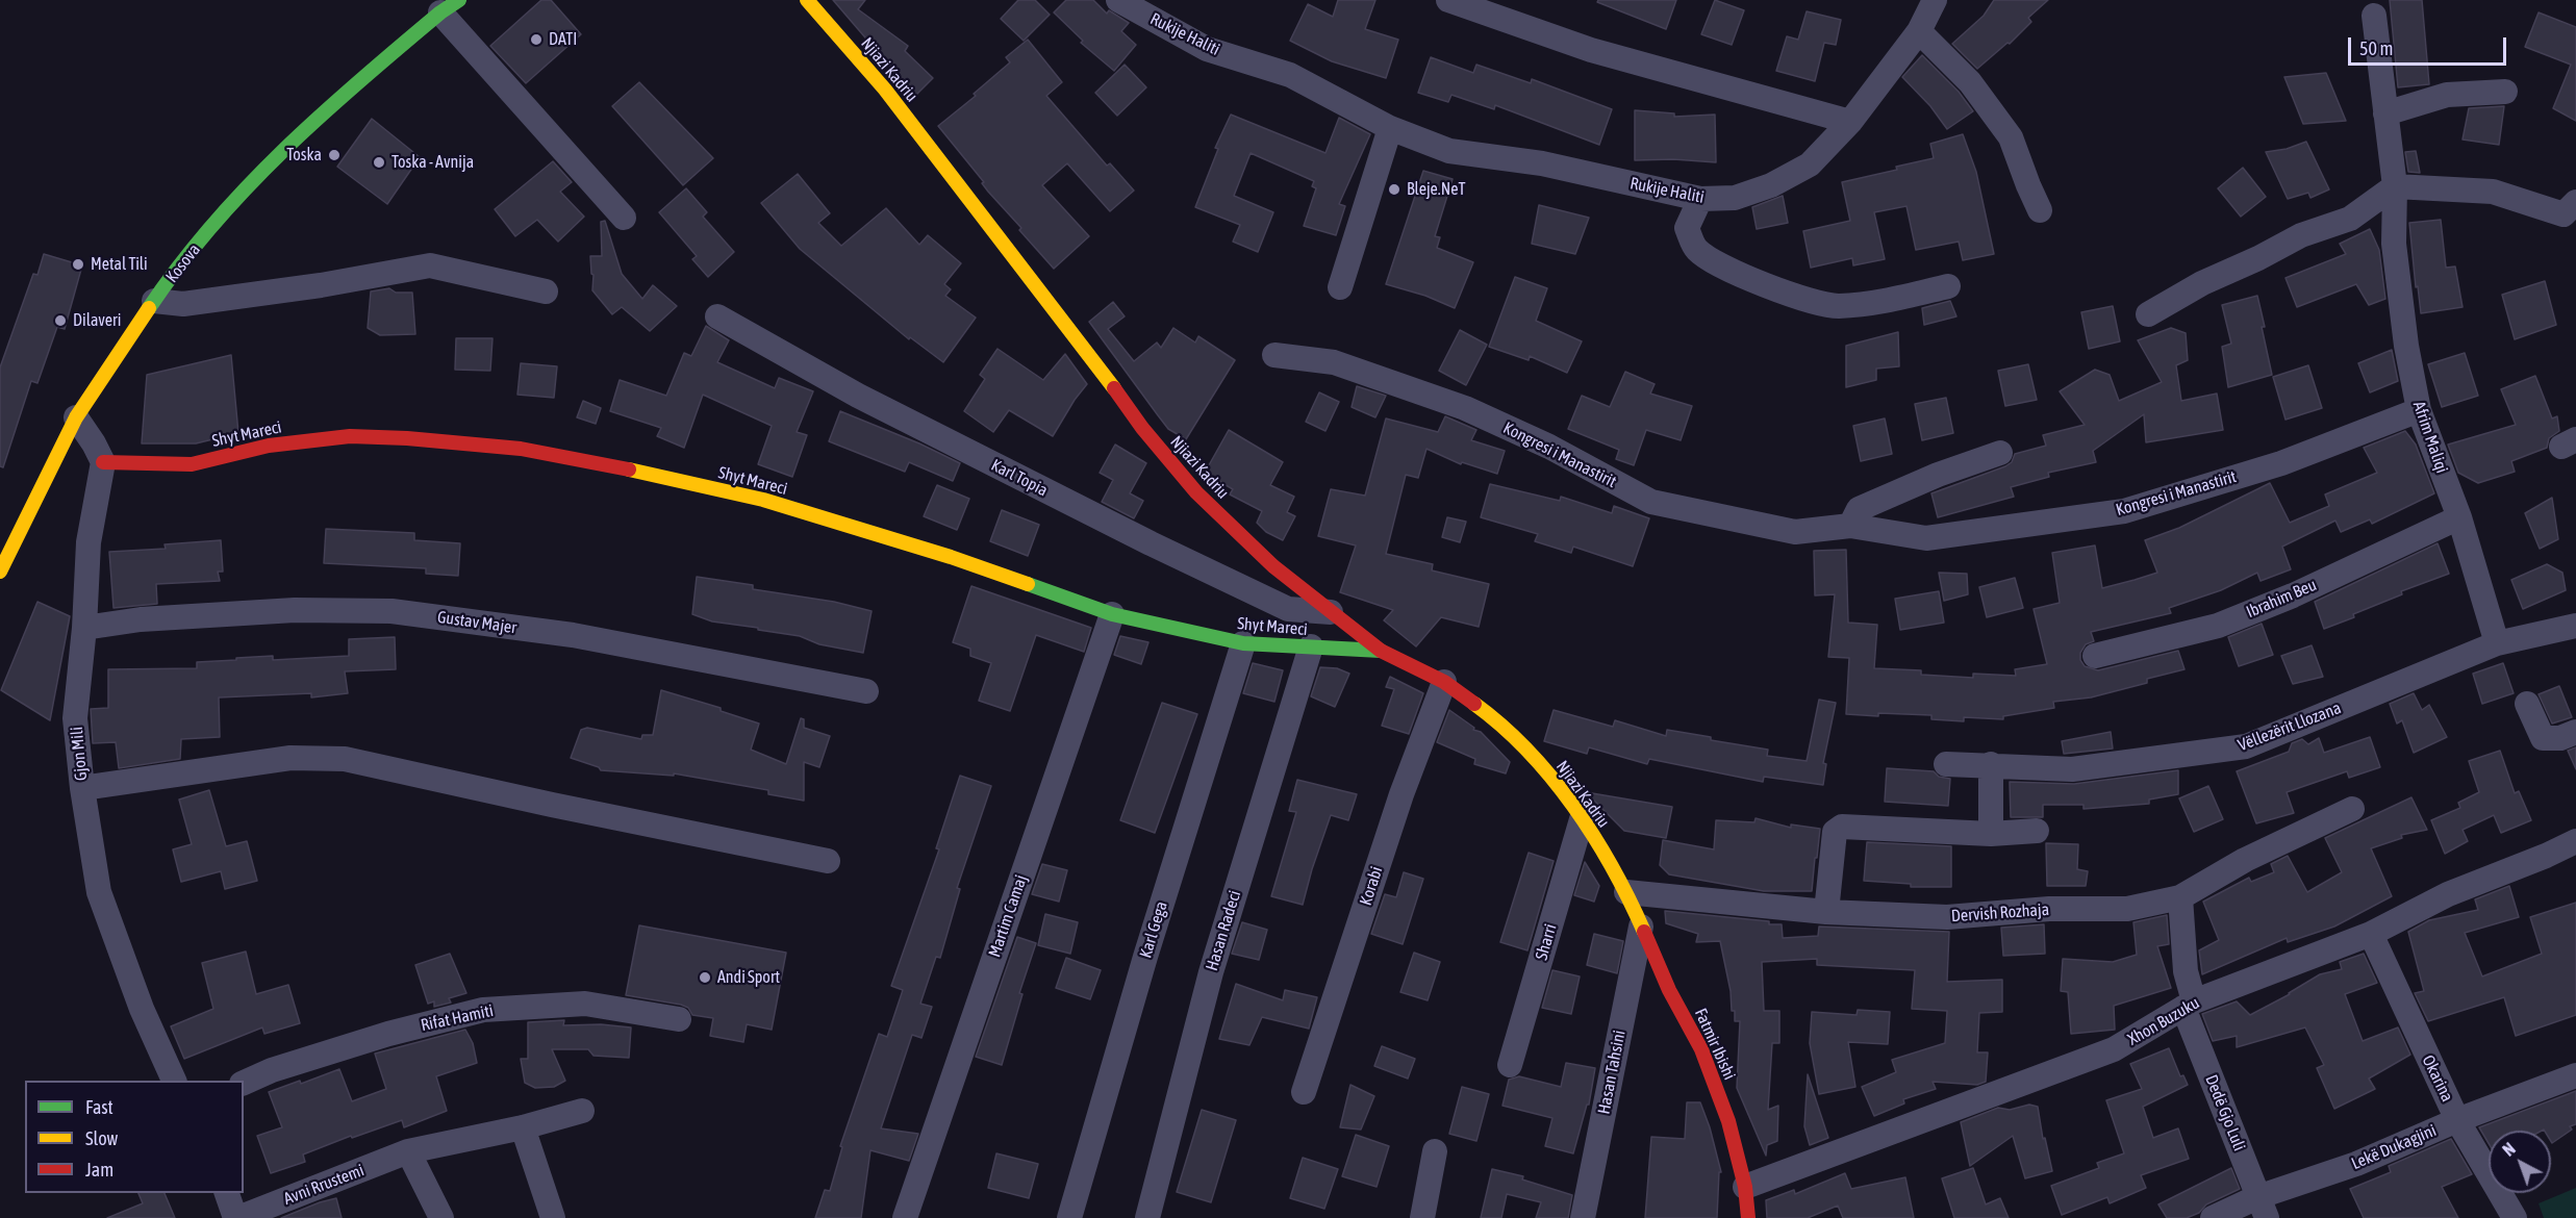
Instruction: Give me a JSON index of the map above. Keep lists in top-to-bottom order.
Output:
{
  "streets": {
    "street": [
      "Rukije Haliti",
      "Njiazi Kadriu",
      "Kosova",
      "Shyt Mareci",
      "Afrim Maliqi",
      "Kongresi i Manastirit",
      "Karl Topia",
      "Ibrahim Beu",
      "Gustav Majer",
      "Vëllezërit Llozana",
      "Gjon Mili",
      "Korabi",
      "Dervish Rozhaja",
      "Martim Camaj",
      "Karl Gega",
      "Hasan Radeci",
      "Sharri",
      "Rifat Hamiti",
      "Xhon Buzuku",
      "Fatmir Ibishi",
      "Hasan Tahsini",
      "Okarina",
      "Dedë Gjo Luli",
      "Lekë Dukagjini",
      "Avni Rrustemi"
    ]
  },
  "crossings": [
    ["Njiazi Kadriu", "Shyt Mareci"],
    ["Njiazi Kadriu", "Karl Topia"],
    ["Njiazi Kadriu", "Korabi"],
    ["Njiazi Kadriu", "Dervish Rozhaja"],
    ["Njiazi Kadriu", "Sharri"],
    ["Njiazi Kadriu", "Fatmir Ibishi"],
    ["Shyt Mareci", "Gjon Mili"],
    ["Shyt Mareci", "Martim Camaj"],
    ["Shyt Mareci", "Karl Gega"],
    ["Shyt Mareci", "Hasan Radeci"],
    ["Afrim Maliqi", "Kongresi i Manastirit"],
    ["Afrim Maliqi", "Ibrahim Beu"],
    ["Afrim Maliqi", "Vëllezërit Llozana"],
    ["Gustav Majer", "Gjon Mili"],
    ["Dervish Rozhaja", "Fatmir Ibishi"],
    ["Dervish Rozhaja", "Dedë Gjo Luli"],
    ["Xhon Buzuku", "Fatmir Ibishi"],
    ["Xhon Buzuku", "Okarina"],
    ["Xhon Buzuku", "Dedë Gjo Luli"],
    ["Fatmir Ibishi", "Hasan Tahsini"],
    ["Okarina", "Lekë Dukagjini"],
    ["Dedë Gjo Luli", "Lekë Dukagjini"]
  ],
  "places": [
    "DATI",
    "Toska",
    "Toska - Avnija",
    "Bleje.NeT",
    "Metal Tili",
    "Dilaveri",
    "Andi Sport"
  ],
  "legend": ["Fast", "Slow", "Jam"],
  "scale_bar": "50 m",
  "north": "top left"
}
